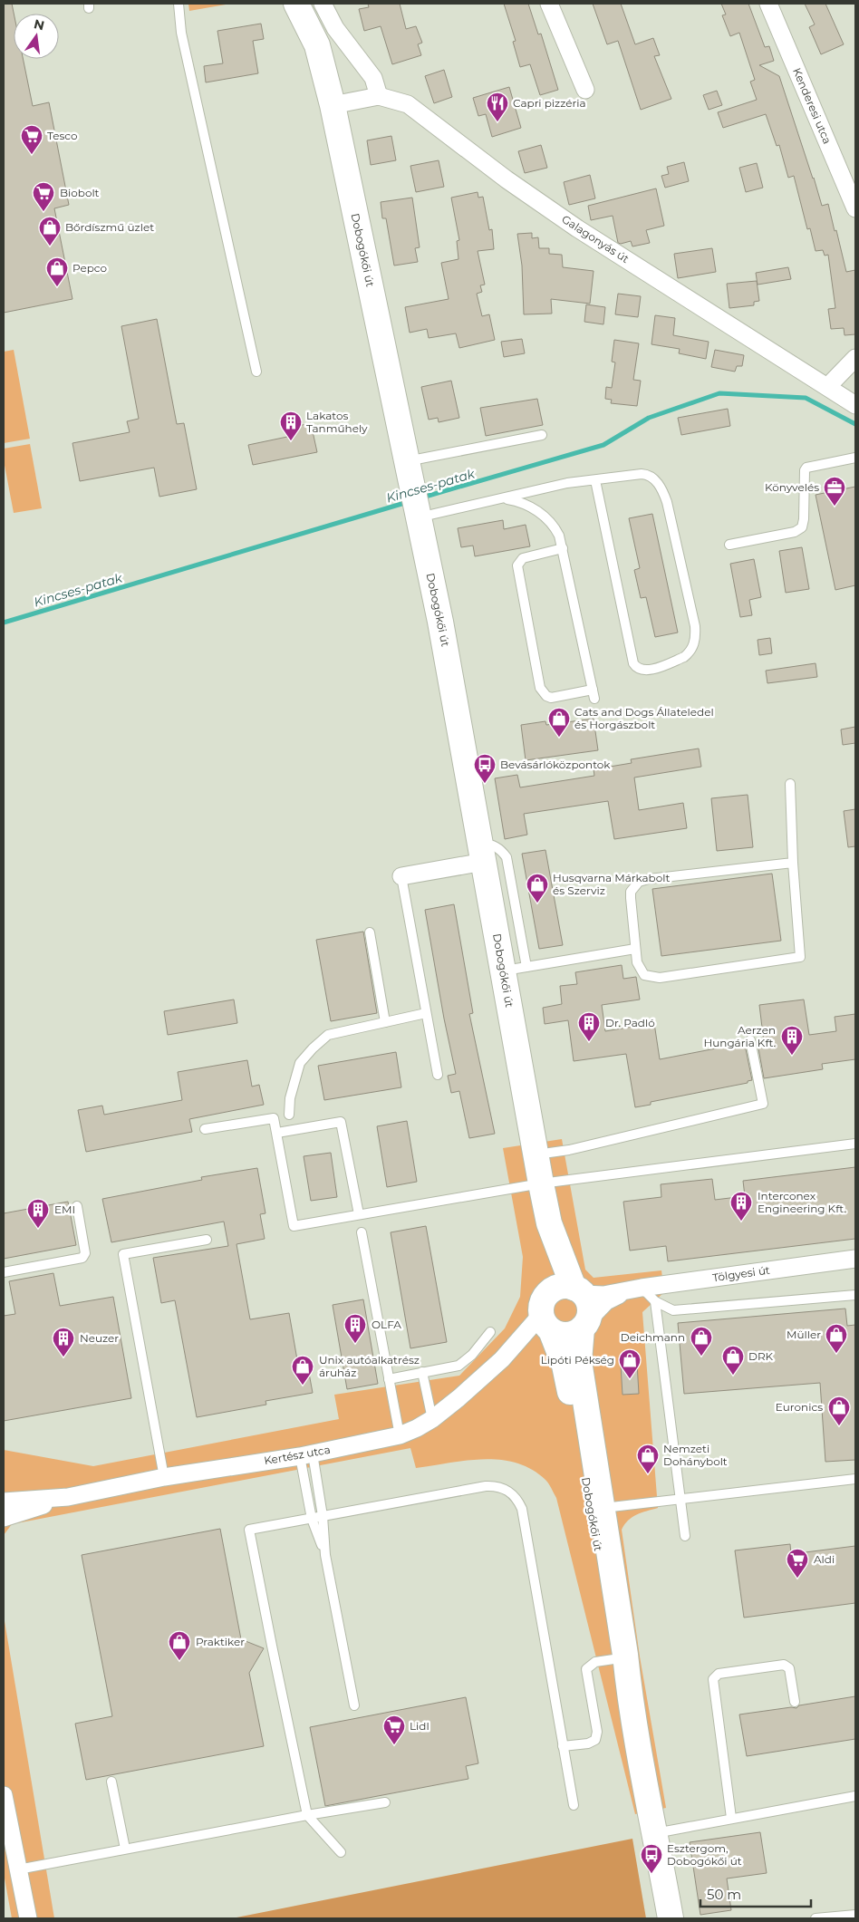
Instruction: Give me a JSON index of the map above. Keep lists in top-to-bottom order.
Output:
{
  "streets": {
    "main road": ["Dobogókői út"],
    "street": [
      "Kenderesi utca",
      "Galagonyás út",
      "Tölgyesi út",
      "Kertész utca"
    ]
  },
  "crossings": [
    ["Galagonyás út", "Dobogókői út"],
    ["Dobogókői út", "Tölgyesi út"],
    ["Dobogókői út", "Kertész utca"],
    ["Tölgyesi út", "Kertész utca"]
  ],
  "water": ["Kincses-patak"],
  "places": {
    "restaurant": ["Capri pizzéria"],
    "supermarket": [
      "Tesco",
      "Biobolt",
      "Aldi",
      "Lidl"
    ],
    "shop": [
      "Bőrdíszmű üzlet",
      "Pepco",
      "Cats and Dogs Állateledel és Horgászbolt",
      "Husqvarna Márkabolt és Szerviz",
      "Müller",
      "Deichmann",
      "DRK",
      "Lipóti Pékség",
      "Unix autóalkatrész áruház",
      "Euronics",
      "Nemzeti Dohánybolt",
      "Praktiker"
    ],
    "building": [
      "Lakatos Tanműhely",
      "Dr. Padló",
      "Aerzen Hungária Kft.",
      "Interconex Engineering Kft.",
      "EMI",
      "OLFA",
      "Neuzer"
    ],
    "office": ["Könyvelés"],
    "bus stop": ["Bevásárlóközpontok", "Esztergom, Dobogókői út"]
  },
  "scale_bar": "50 m",
  "north": "top"
}
